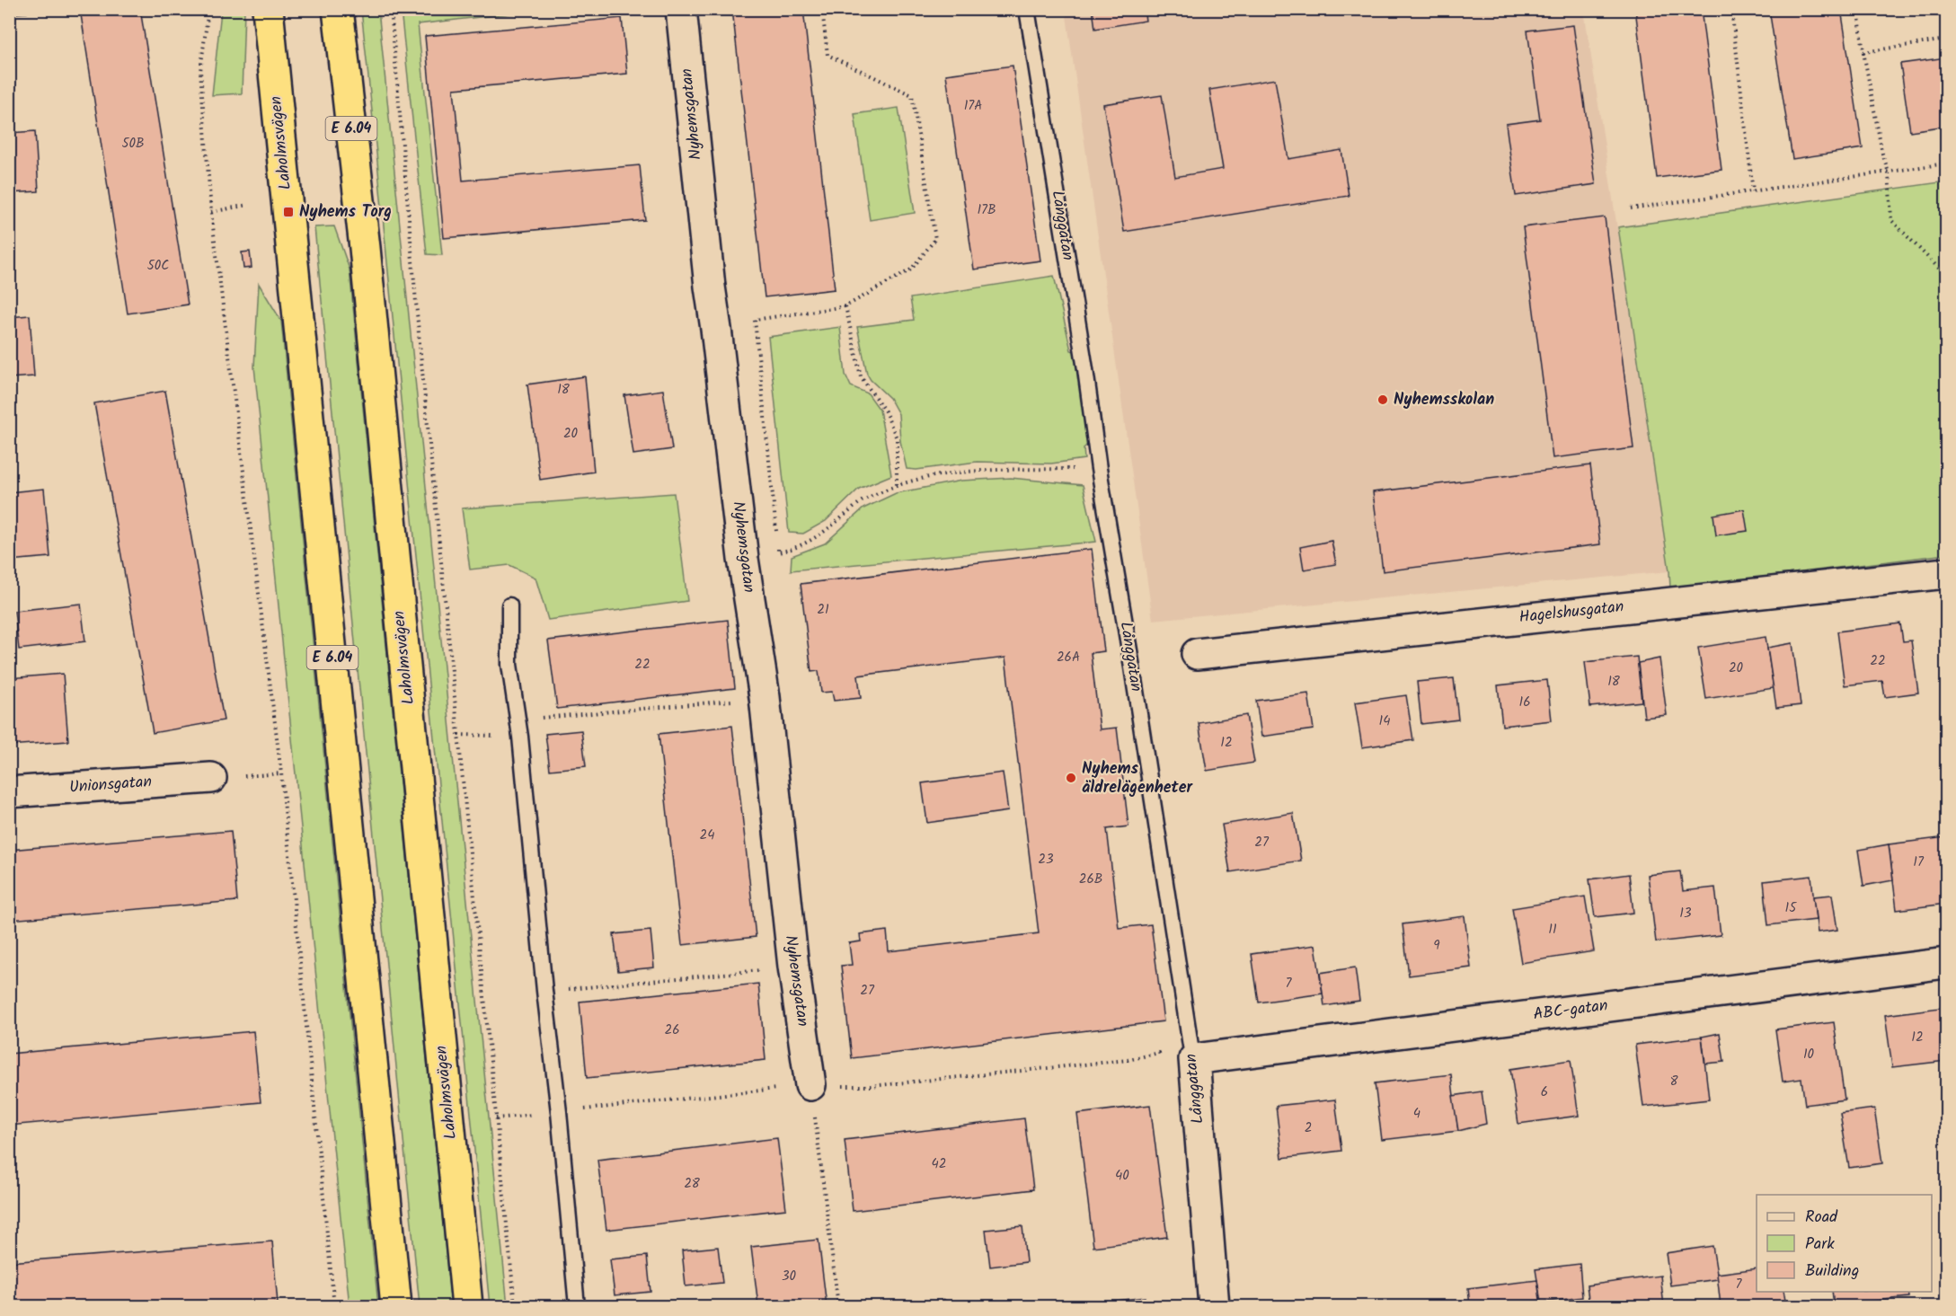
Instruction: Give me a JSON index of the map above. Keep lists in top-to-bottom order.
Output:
{
  "streets": {
    "highway": ["E 6.04", "Laholmsvägen"],
    "street": [
      "Nyhemsgatan",
      "Långgatan",
      "Hagelshusgatan",
      "Unionsgatan",
      "ABC-gatan"
    ]
  },
  "crossings": [
    ["Långgatan", "ABC-gatan"]
  ],
  "places": {
    "transit": ["Nyhems Torg"],
    "other": ["Nyhemsskolan", "Nyhems äldrelägenheter"]
  },
  "house_numbers": [
    "17A",
    "50B",
    "17B",
    "50C",
    "18",
    "20",
    "21",
    "26A",
    "22",
    "22",
    "20",
    "18",
    "16",
    "14",
    "12",
    "24",
    "27",
    "23",
    "17",
    "26B",
    "15",
    "13",
    "11",
    "9",
    "7",
    "27",
    "26",
    "12",
    "10",
    "8",
    "6",
    "4",
    "2",
    "42",
    "40",
    "28",
    "30",
    "7"
  ],
  "legend": ["Road", "Park", "Building"]
}
